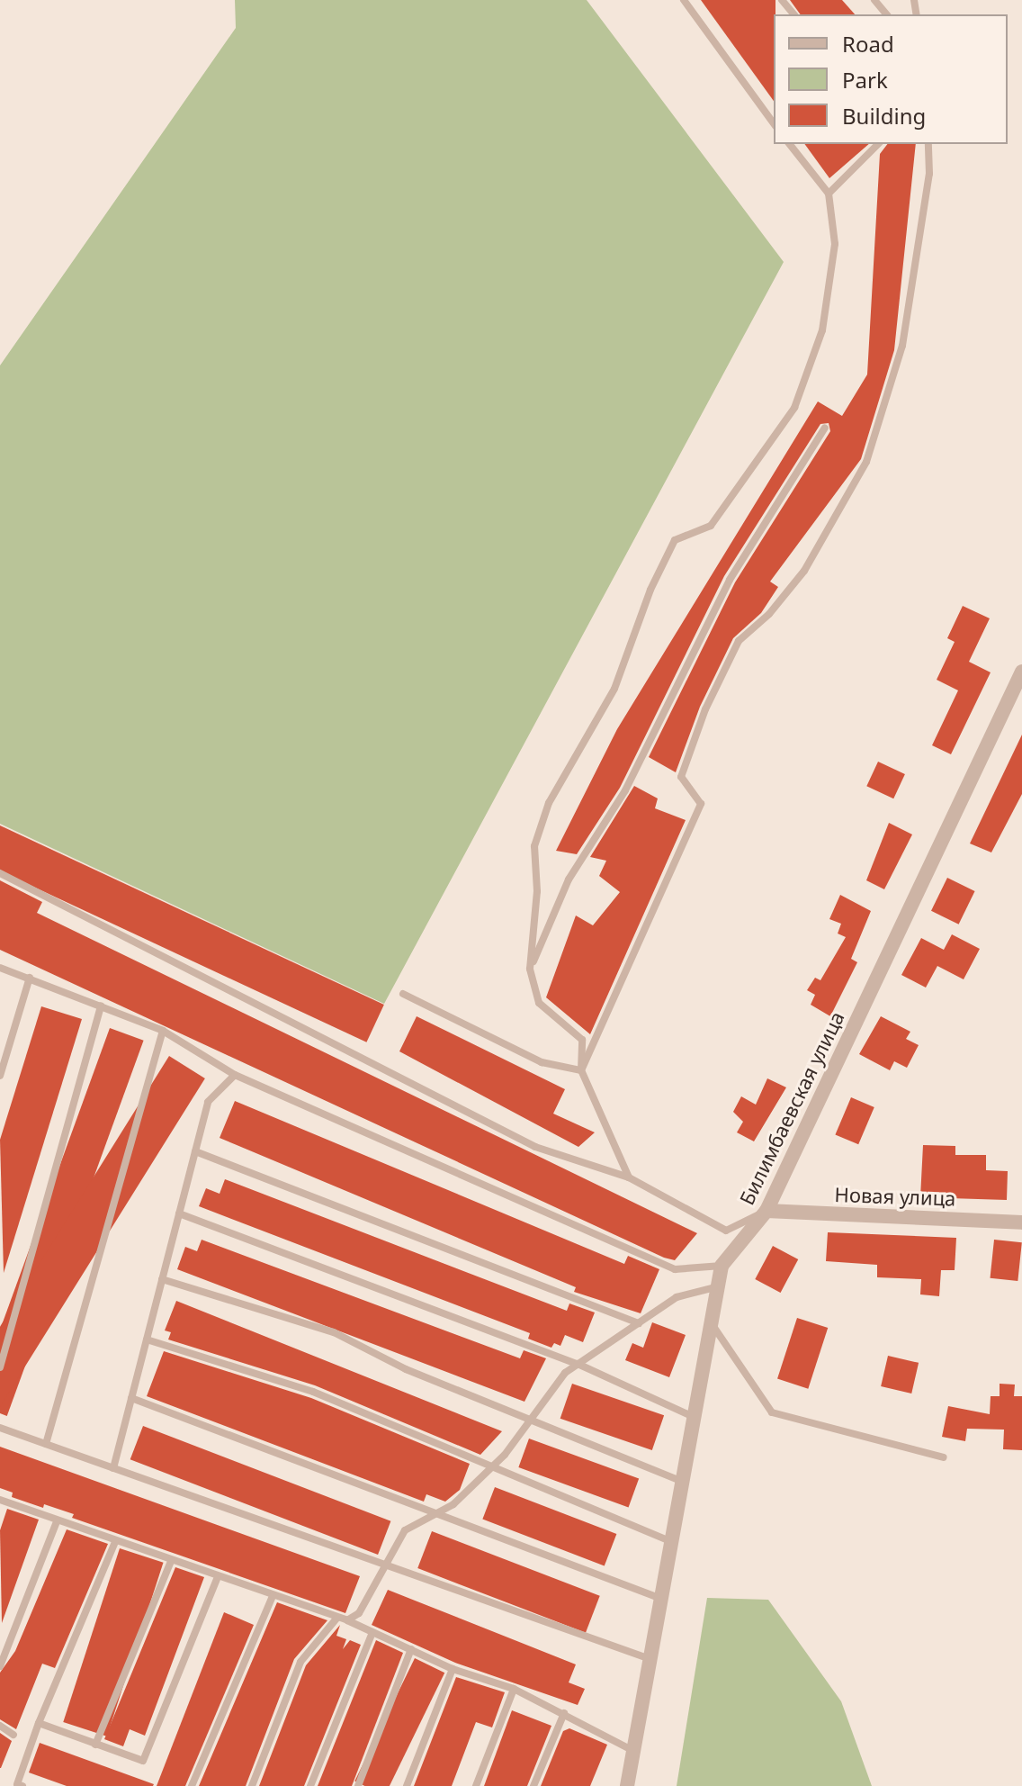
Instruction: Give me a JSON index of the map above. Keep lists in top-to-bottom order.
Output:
{
  "streets": {
    "street": ["Билимбаевская улица", "Новая улица"]
  },
  "crossings": [
    ["Билимбаевская улица", "Новая улица"]
  ],
  "legend": ["Road", "Park", "Building"]
}
